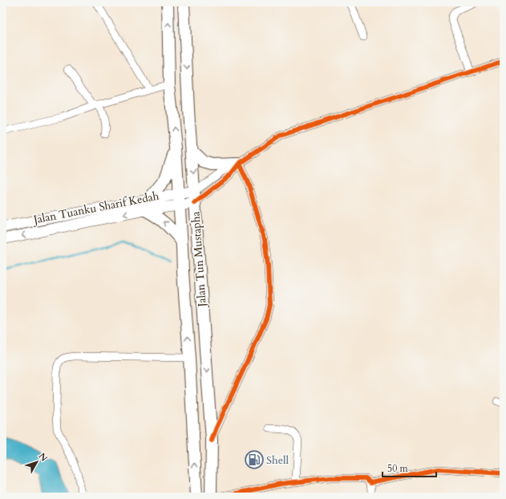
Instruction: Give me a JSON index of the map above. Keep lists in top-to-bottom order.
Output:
{
  "streets": {
    "main road": ["Jalan Tuanku Sharif Kedah", "Jalan Tun Mustapha"]
  },
  "crossings": [
    ["Jalan Tuanku Sharif Kedah", "Jalan Tun Mustapha"]
  ],
  "places": {
    "fuel station": ["Shell"]
  },
  "scale_bar": "50 m",
  "north": "top right"
}
